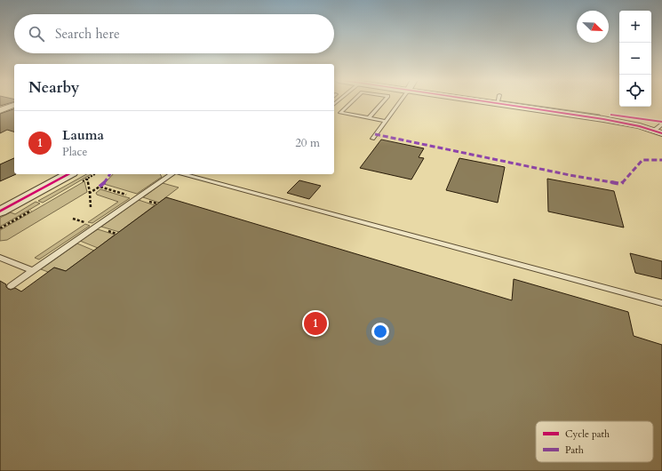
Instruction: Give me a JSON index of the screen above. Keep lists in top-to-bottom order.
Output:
{
  "legend": ["Cycle path", "Path"],
  "north": "bottom right",
  "page": {
    "map_buttons": ["+", "−"],
    "search": "Search here",
    "heading": "Nearby",
    "list": [
      {
        "mark": "1",
        "name": "Lauma",
        "note": "Place",
        "value": "20 m"
      }
    ],
    "pins": "1"
  }
}
